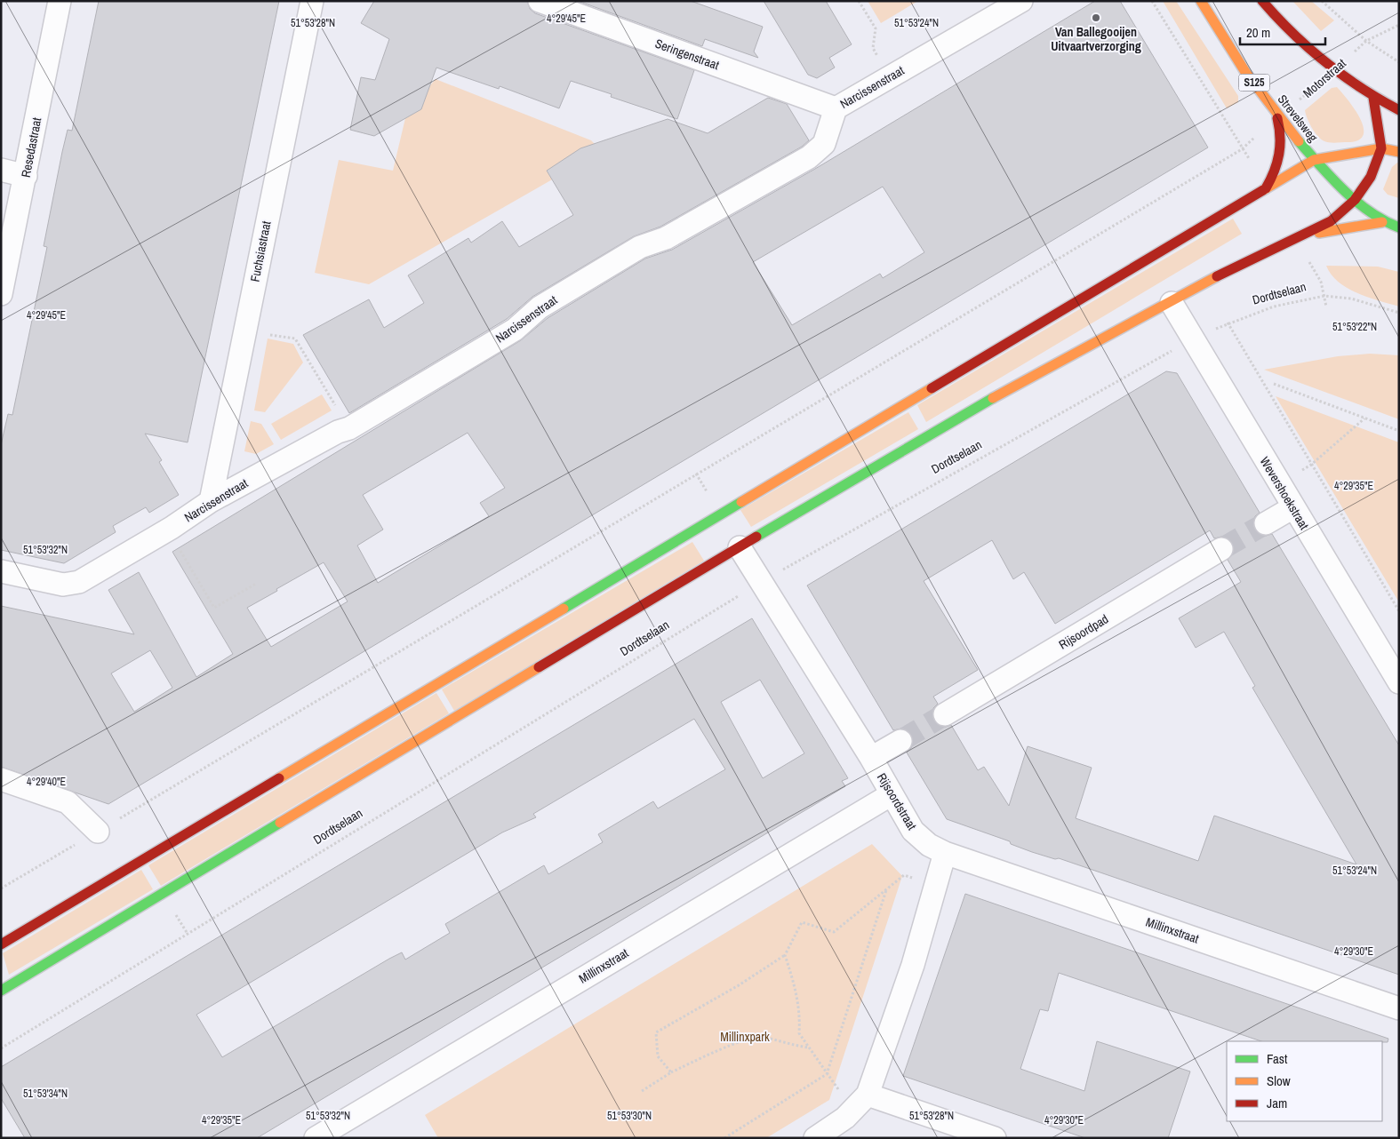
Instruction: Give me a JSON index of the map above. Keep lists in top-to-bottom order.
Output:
{
  "streets": {
    "main road": ["S125", "Strevelsweg"],
    "street": [
      "Seringenstraat",
      "Narcissenstraat",
      "Resedastraat",
      "Fuchsiastraat",
      "Wevershoekstraat",
      "Rijsoordpad",
      "Rijsoordstraat",
      "Millinxstraat"
    ],
    "path": ["Motorstraat", "Dordtselaan"]
  },
  "crossings": [
    ["Seringenstraat", "Narcissenstraat"],
    ["Motorstraat", "Strevelsweg"],
    ["Narcissenstraat", "Fuchsiastraat"],
    ["Dordtselaan", "Wevershoekstraat"],
    ["Dordtselaan", "Rijsoordstraat"],
    ["Rijsoordstraat", "Millinxstraat"]
  ],
  "parks": ["Millinxpark"],
  "places": ["Van Ballegooijen Uitvaartverzorging"],
  "legend": ["Fast", "Slow", "Jam"],
  "scale_bar": "20 m",
  "coordinates": [
    "4°29'45\"E",
    "51°53'28\"N",
    "51°53'24\"N",
    "51°53'22\"N",
    "4°29'35\"E",
    "51°53'32\"N",
    "4°29'40\"E",
    "4°29'30\"E",
    "51°53'34\"N",
    "51°53'30\"N"
  ]
}
